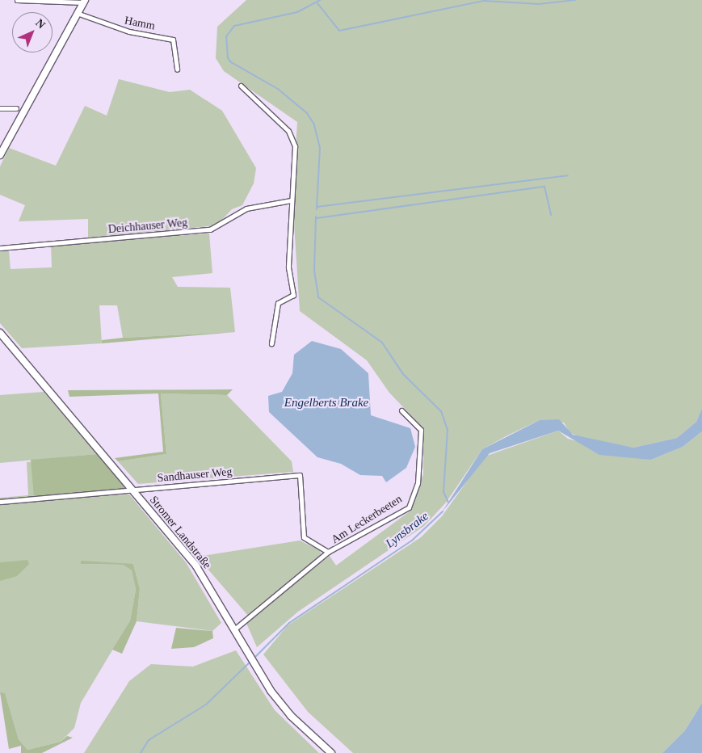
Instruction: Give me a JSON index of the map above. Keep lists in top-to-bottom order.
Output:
{
  "streets": {
    "main road": ["Stromer Landstraße"],
    "street": [
      "Hamm",
      "Deichhauser Weg",
      "Sandhauser Weg",
      "Am Leckerbeeten"
    ]
  },
  "crossings": [
    ["Sandhauser Weg", "Am Leckerbeeten"],
    ["Sandhauser Weg", "Stromer Landstraße"],
    ["Am Leckerbeeten", "Stromer Landstraße"]
  ],
  "water": ["Engelberts Brake", "Lynsbrake"],
  "north": "top right"
}
